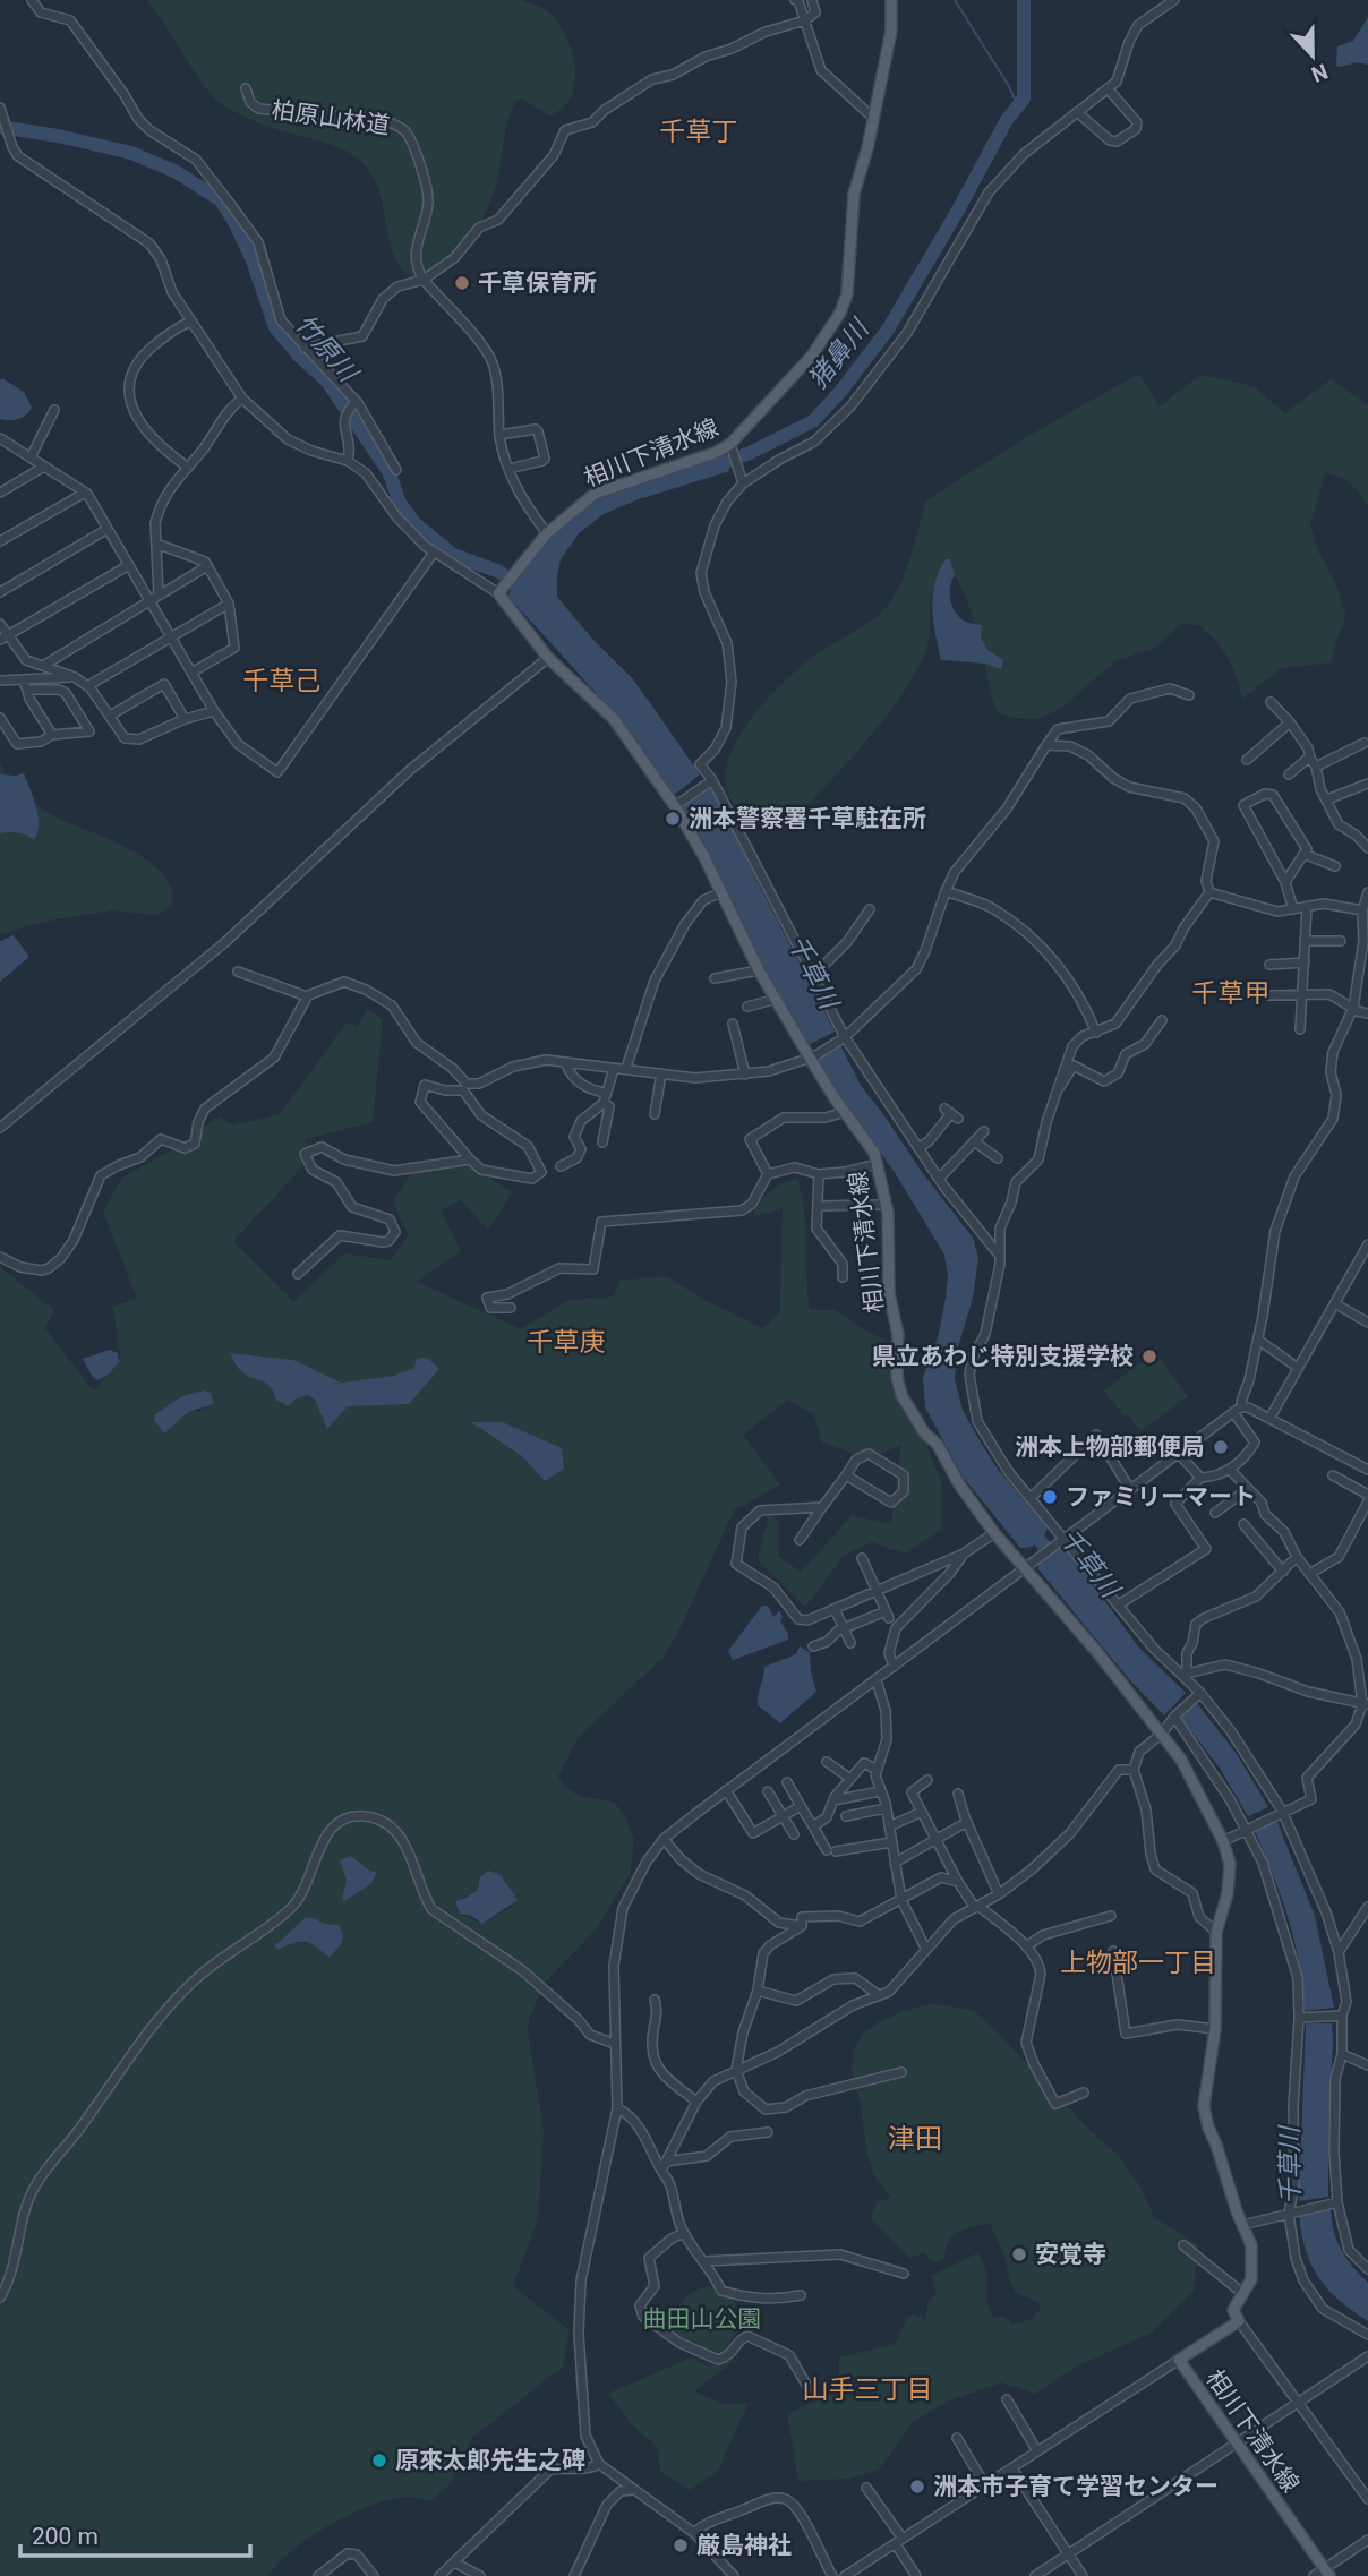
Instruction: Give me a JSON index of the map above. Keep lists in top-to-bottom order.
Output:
{
  "streets": {
    "main road": ["相川下清水線"],
    "street": ["柏原山林道"]
  },
  "crossings": [
    ["柏原山林道", "相川下清水線"]
  ],
  "districts": [
    "千草丁",
    "千草己",
    "千草甲",
    "千草庚",
    "上物部一丁目",
    "津田",
    "山手三丁目"
  ],
  "water": ["竹原川", "猪鼻川", "千草川"],
  "parks": ["曲田山公園"],
  "places": [
    "千草保育所",
    "洲本警察署千草駐在所",
    "県立あわじ特別支援学校",
    "洲本上物部郵便局",
    "ファミリーマート",
    "安覚寺",
    "原來太郎先生之碑",
    "洲本市子育て学習センター",
    "厳島神社"
  ],
  "scale_bar": "200 m",
  "north": "bottom"
}
